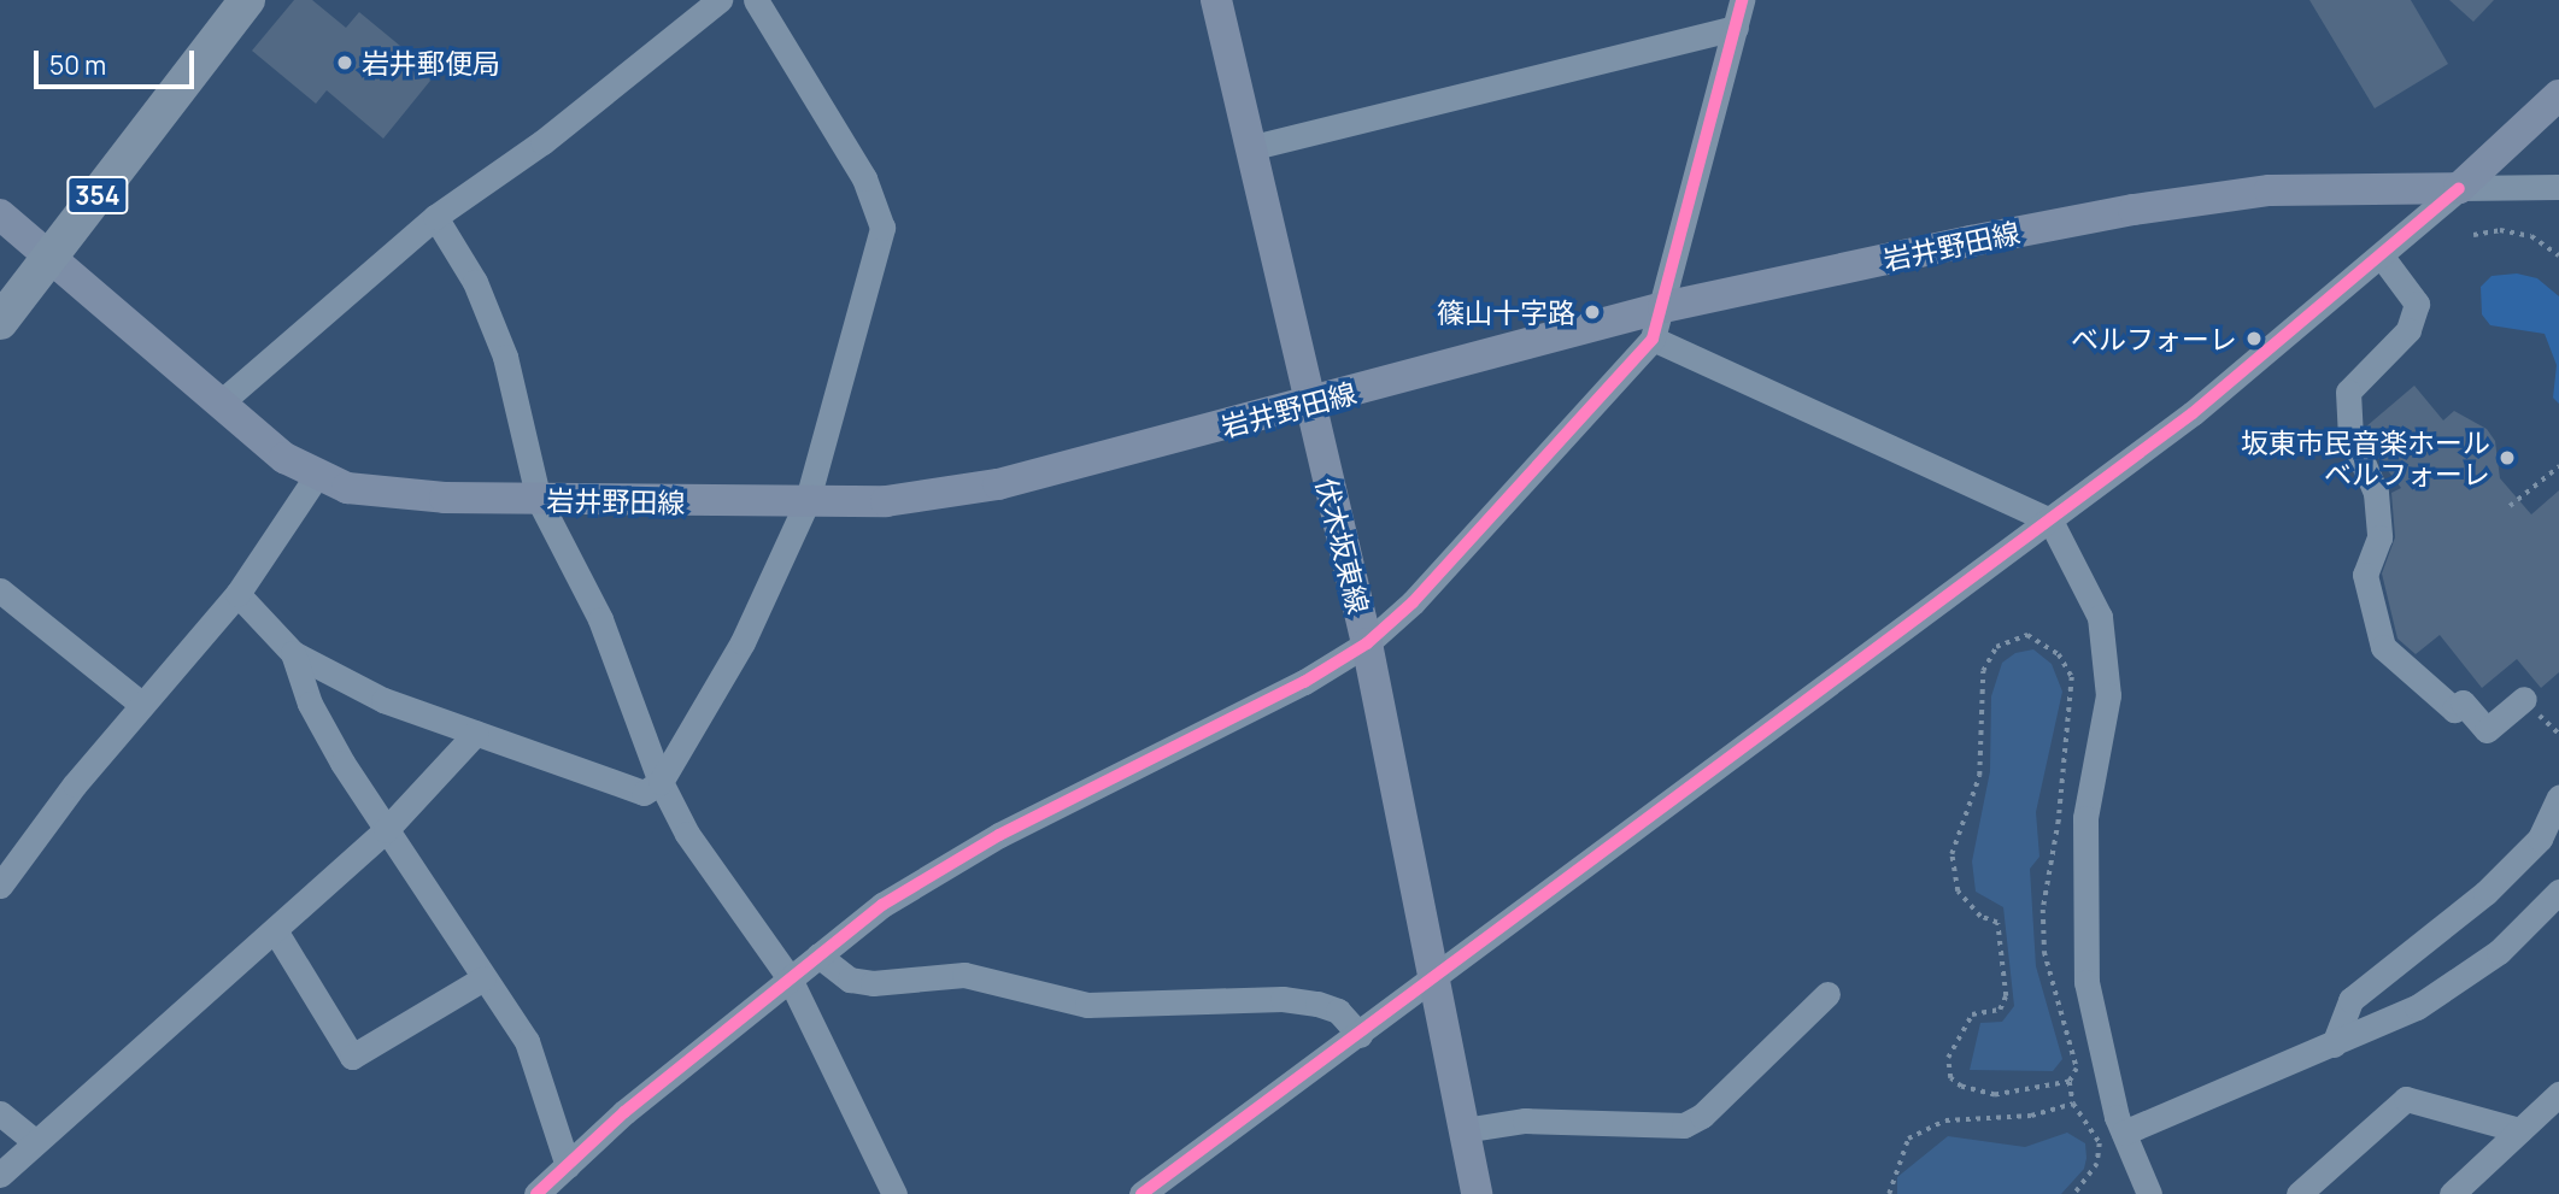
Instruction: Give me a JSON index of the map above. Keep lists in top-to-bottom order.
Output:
{
  "streets": {
    "highway": ["354"],
    "main road": ["岩井野田線", "伏木坂東線"]
  },
  "crossings": [
    ["354", "岩井野田線"],
    ["岩井野田線", "伏木坂東線"]
  ],
  "places": [
    "岩井郵便局",
    "篠山十字路",
    "ベルフォーレ",
    "坂東市民音楽ホール ベルフォーレ"
  ],
  "scale_bar": "50 m"
}
